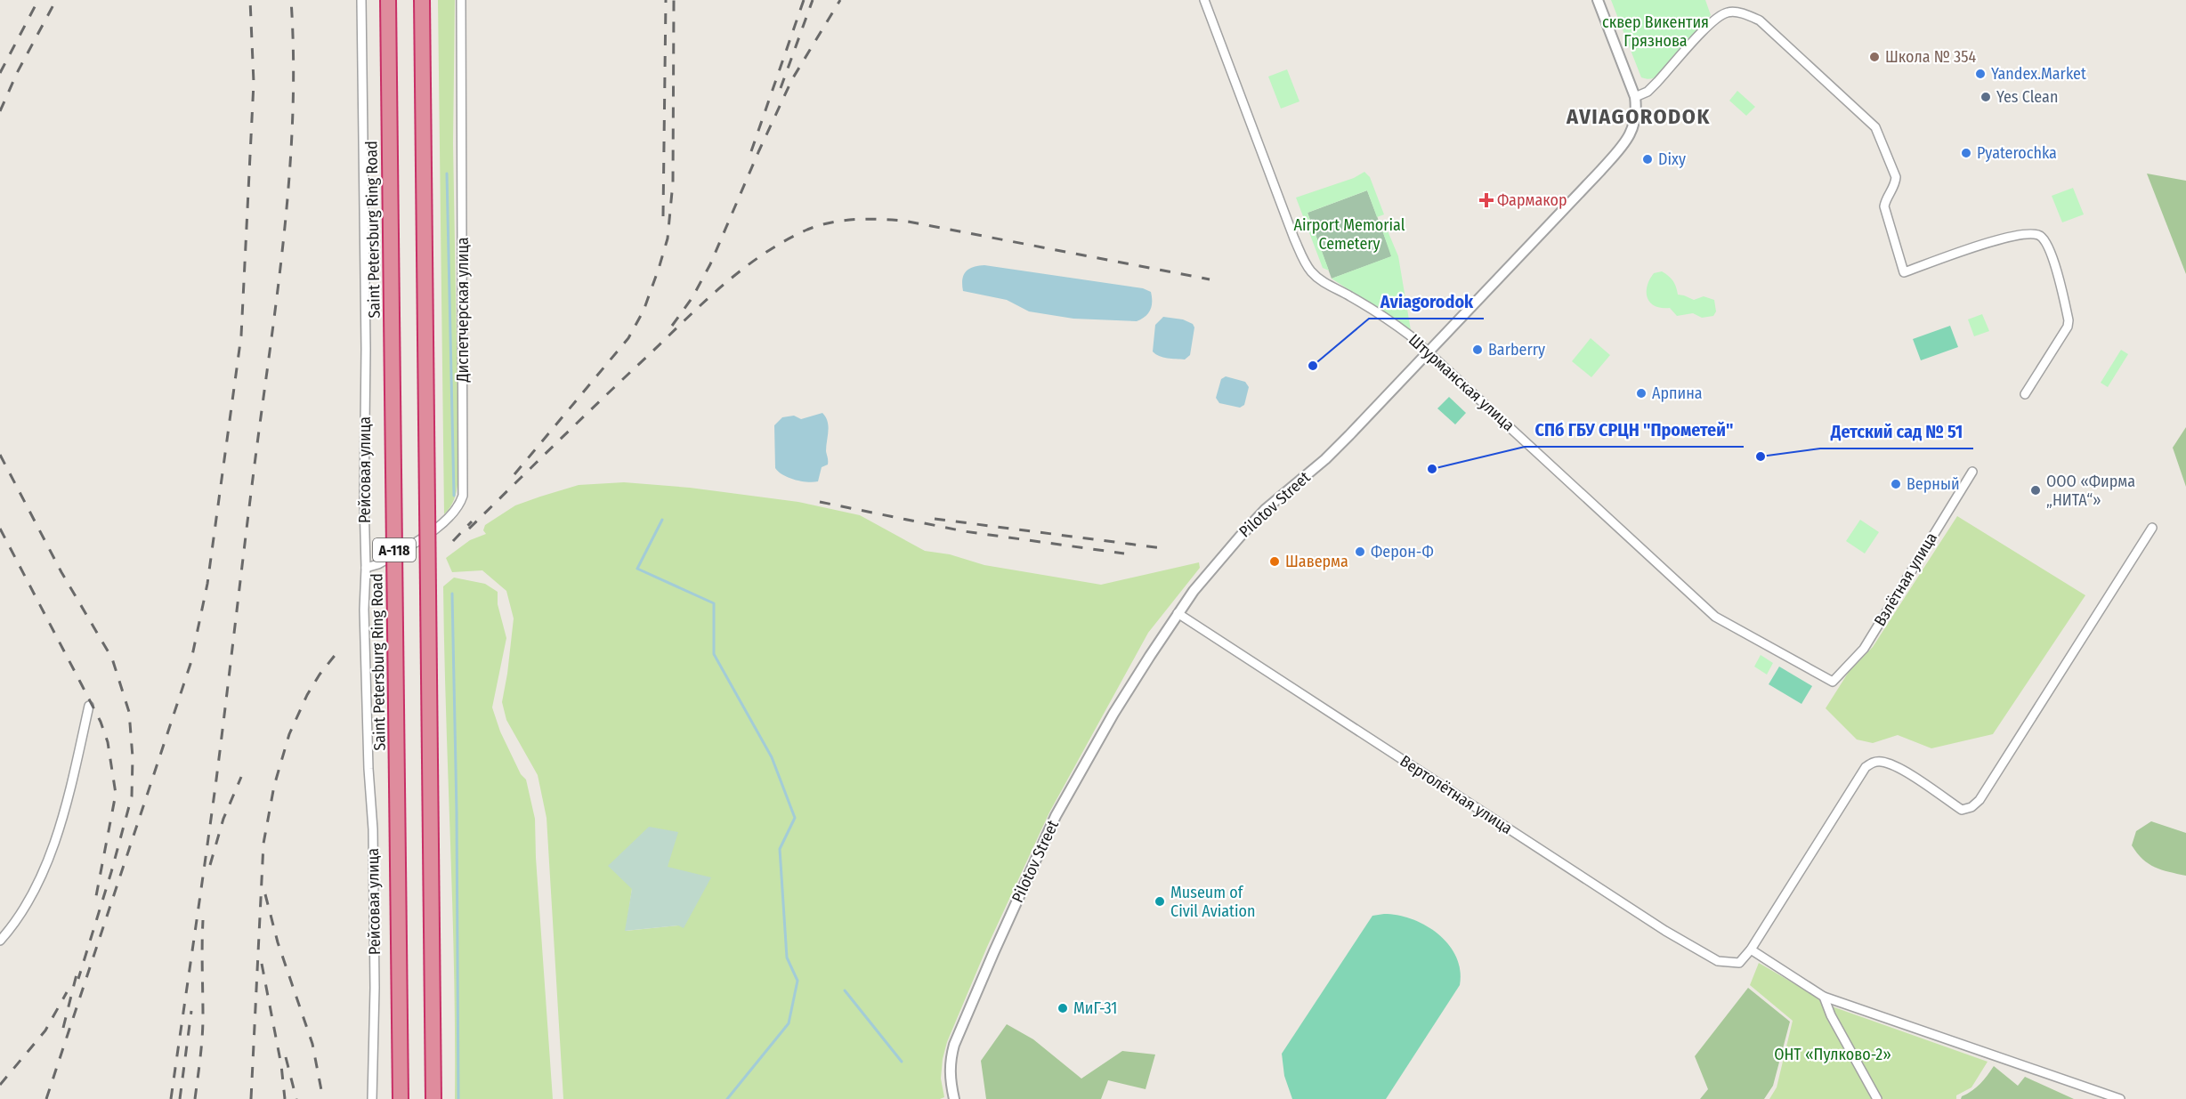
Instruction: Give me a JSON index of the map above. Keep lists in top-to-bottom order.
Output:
{
  "streets": {
    "highway": ["Saint Petersburg Ring Road", "А-118"],
    "street": [
      "Диспетчерская улица",
      "Штурманская улица",
      "Рейсовая улица",
      "Pilotov Street",
      "Взлётная улица",
      "Вертолётная улица"
    ]
  },
  "crossings": [
    ["Диспетчерская улица", "Рейсовая улица"],
    ["Штурманская улица", "Pilotov Street"],
    ["Штурманская улица", "Взлётная улица"],
    ["Pilotov Street", "Вертолётная улица"]
  ],
  "districts": ["AVIAGORODOK"],
  "parks": ["сквер Викентия Грязнова", "Airport Memorial Cemetery", "ОНТ «Пулково-2»"],
  "places": {
    "other": [
      "Школа № 354",
      "Yandex.Market",
      "Yes Clean",
      "Pyaterochka",
      "Dixy",
      "Barberry",
      "Aviagorodok",
      "Арпина",
      "Детский сад № 51",
      "СПб ГБУ СРЦН \"Прометей\"",
      "Верный",
      "ООО «Фирма „НИТА“»",
      "Ферон-Ф",
      "Шаверма",
      "Museum of Civil Aviation",
      "МиГ-31"
    ],
    "health": ["Фармакор"]
  }
}
